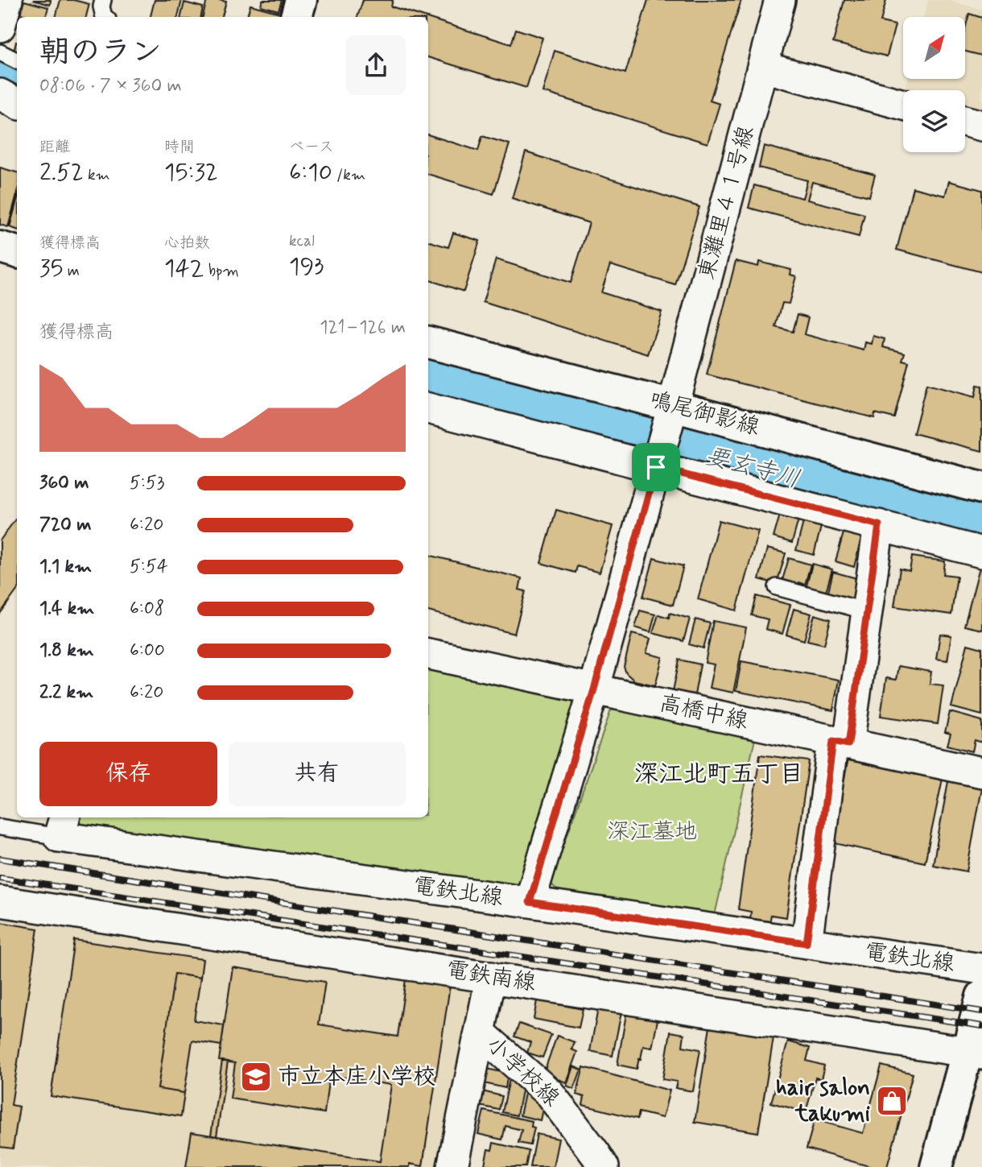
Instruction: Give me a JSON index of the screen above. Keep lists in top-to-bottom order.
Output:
{
  "streets": {
    "street": [
      "東灘里４１号線",
      "鳴尾御影線",
      "高橋中線",
      "電鉄北線",
      "電鉄南線",
      "小学校線"
    ]
  },
  "crossings": [
    ["東灘里４１号線", "鳴尾御影線"],
    ["東灘里４１号線", "高橋中線"],
    ["東灘里４１号線", "電鉄北線"]
  ],
  "districts": ["深江北町五丁目"],
  "water": ["要玄寺川"],
  "parks": ["深江墓地"],
  "places": {
    "school or university": ["市立本庄小学校"],
    "shop": ["hair salon takumi"]
  },
  "north": "top right",
  "page": {
    "heading": ["朝のラン", "08:06 · 7 × 360 m"],
    "stats": [
      ["距離", "2.52 km"],
      ["時間", "15:32"],
      ["ペース", "6:10 /km"],
      ["獲得標高", "35 m"],
      ["心拍数", "142 bpm"],
      ["kcal", "193"]
    ],
    "chart": ["獲得標高", "121–126 m"],
    "list": [
      {
        "name": "360 m",
        "note": "5:53"
      },
      {
        "name": "720 m",
        "note": "6:20"
      },
      {
        "name": "1.1 km",
        "note": "5:54"
      },
      {
        "name": "1.4 km",
        "note": "6:08"
      },
      {
        "name": "1.8 km",
        "note": "6:00"
      },
      {
        "name": "2.2 km",
        "note": "6:20"
      }
    ],
    "buttons": ["保存", "共有"]
  }
}
